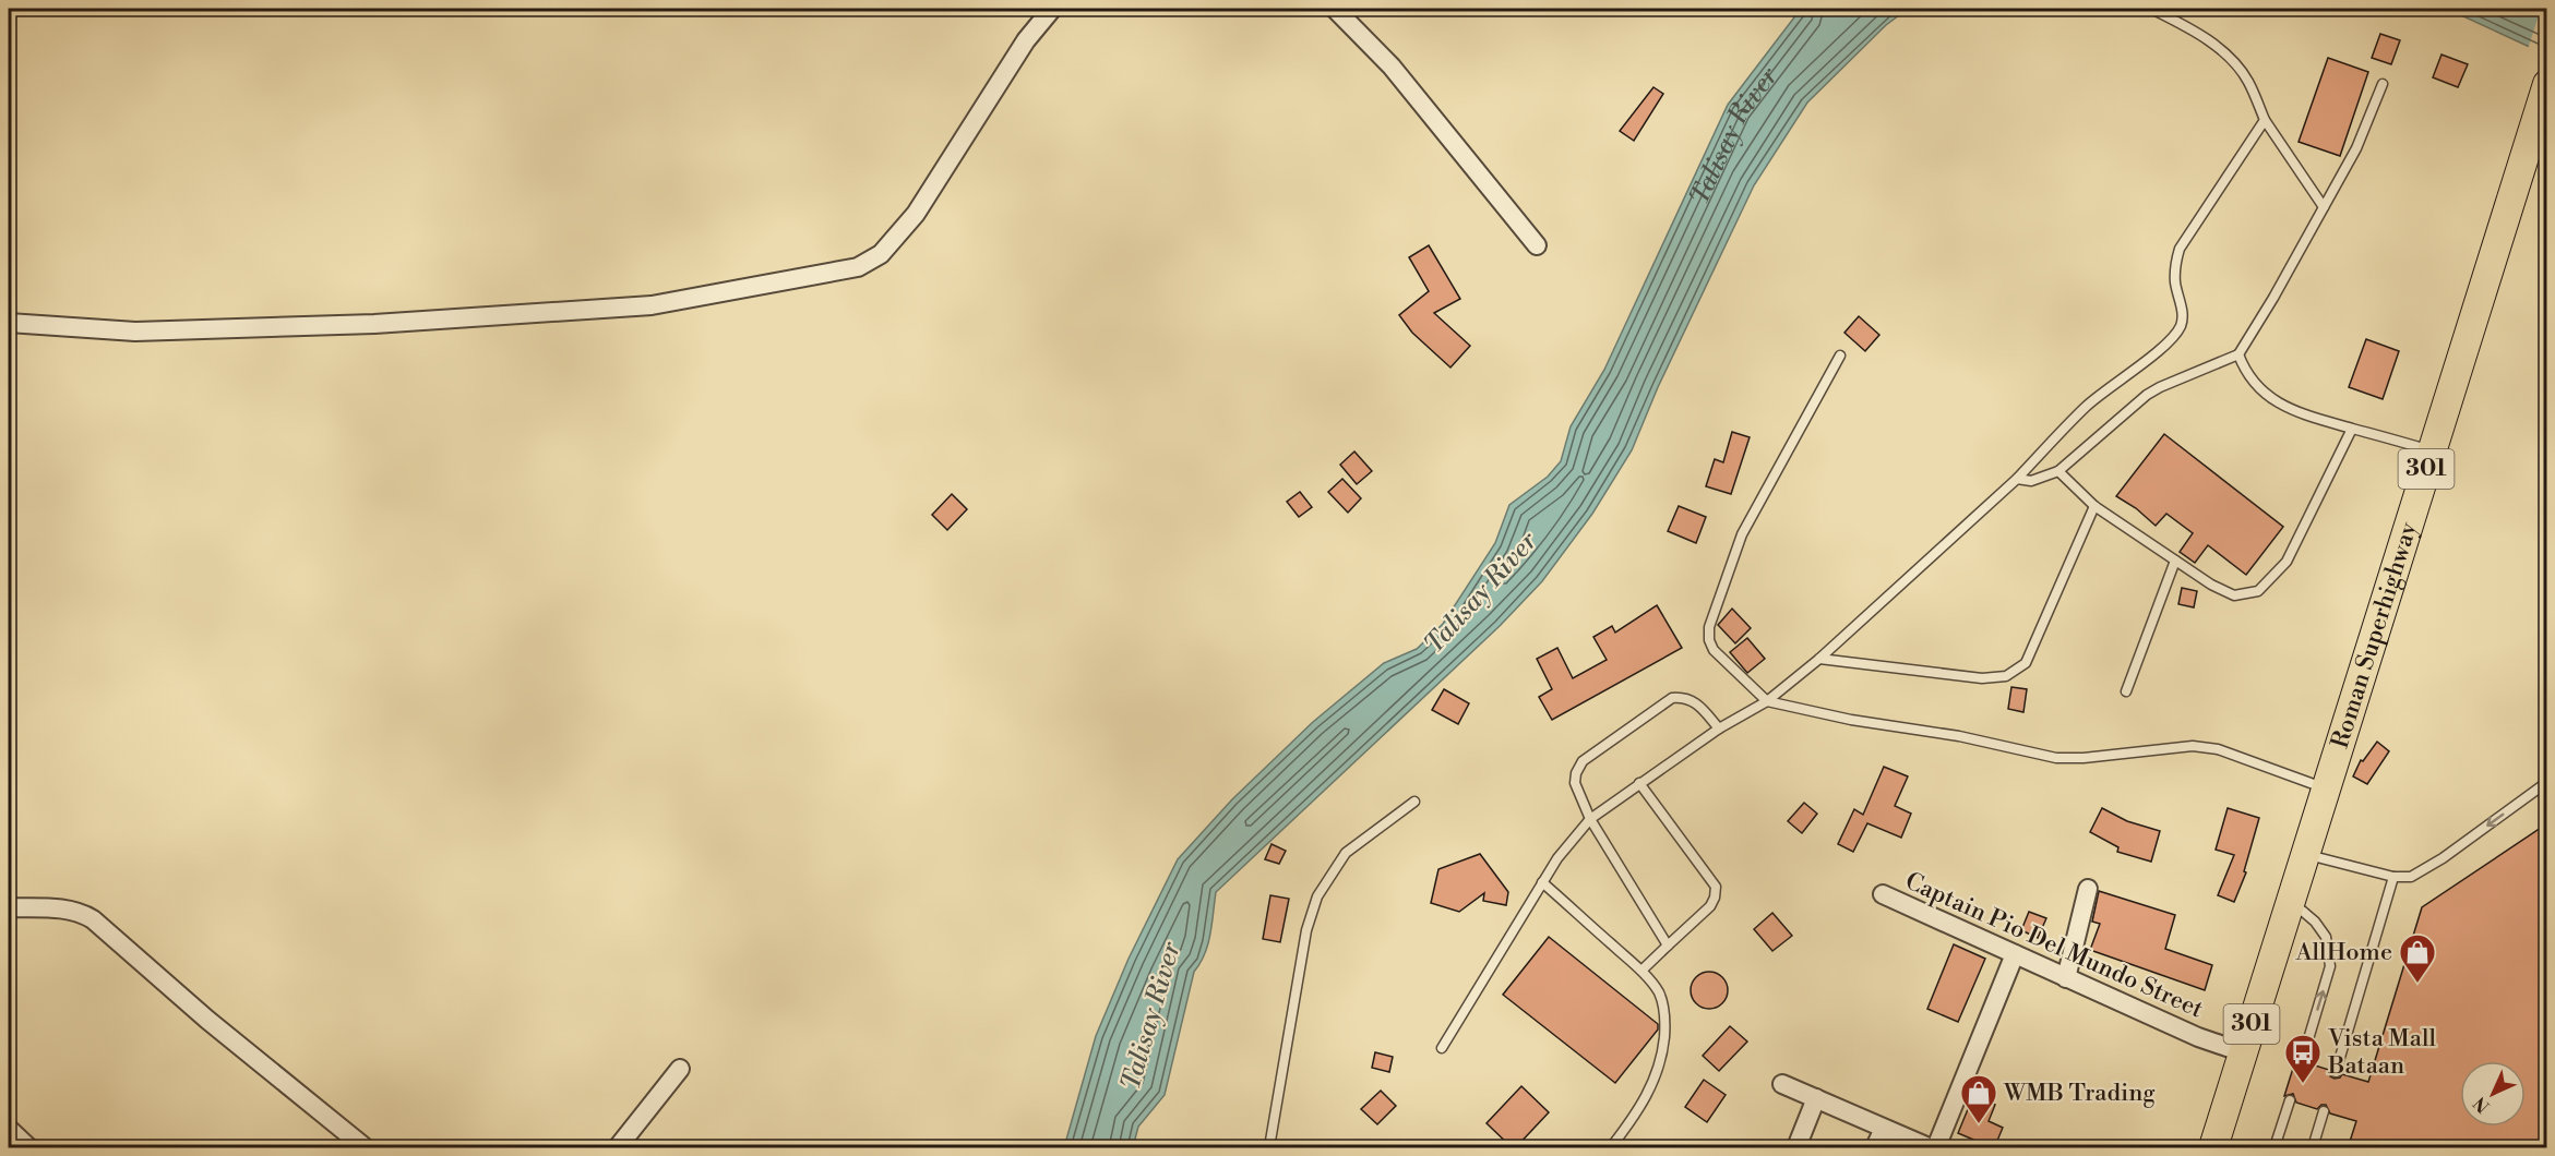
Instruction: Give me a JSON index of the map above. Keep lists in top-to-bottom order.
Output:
{
  "streets": {
    "main road": ["301", "Roman Superhighway"],
    "street": ["Captain Pio Del Mundo Street"]
  },
  "crossings": [
    ["Roman Superhighway", "Captain Pio Del Mundo Street"]
  ],
  "water": ["Talisay River"],
  "places": {
    "shop": ["AllHome", "WMB Trading"],
    "bus stop": ["Vista Mall Bataan"]
  },
  "north": "bottom left"
}
